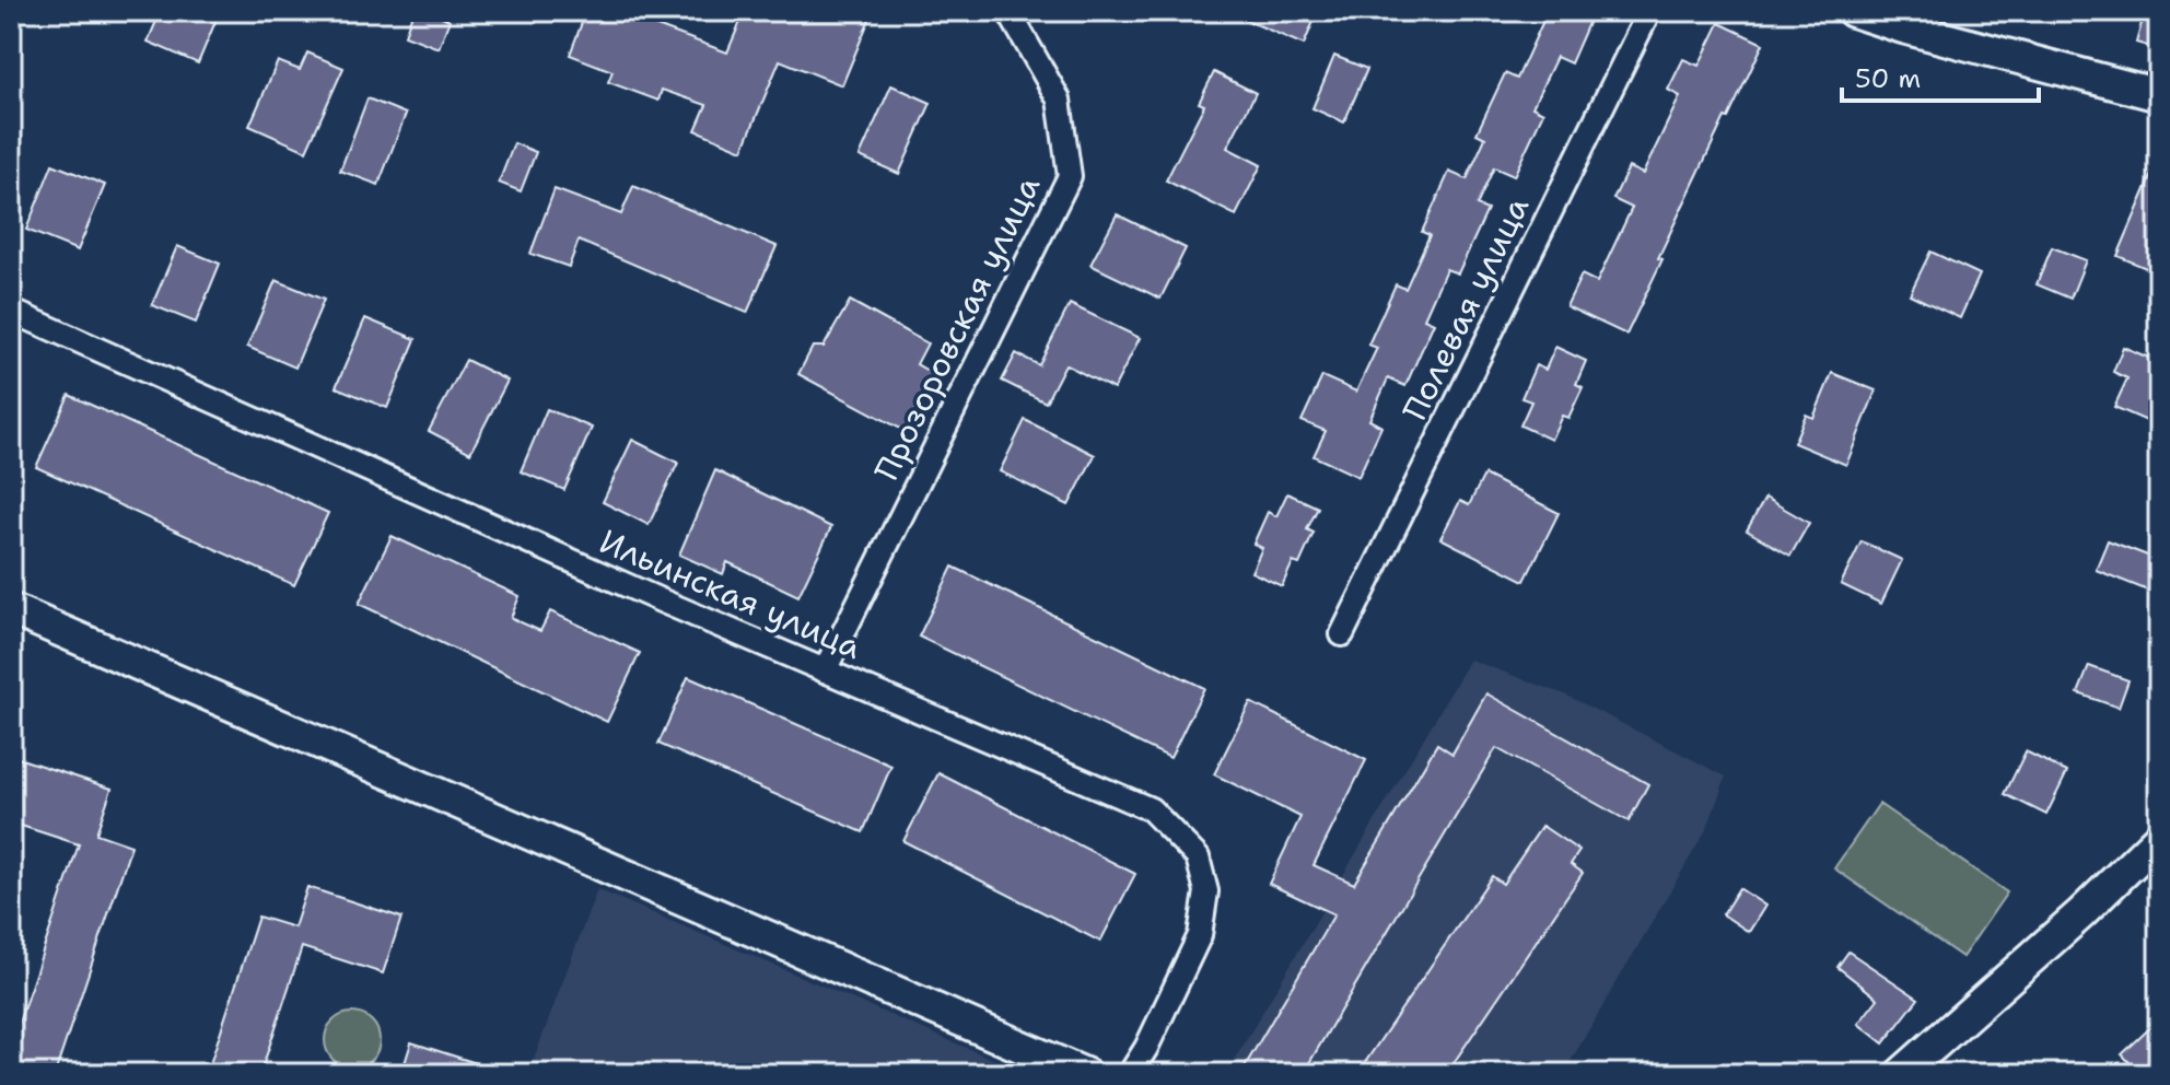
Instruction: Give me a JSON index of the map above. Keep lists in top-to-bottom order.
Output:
{
  "streets": {
    "street": ["Полевая улица", "Прозоровская улица", "Ильинская улица"]
  },
  "crossings": [
    ["Прозоровская улица", "Ильинская улица"]
  ],
  "scale_bar": "50 m"
}
